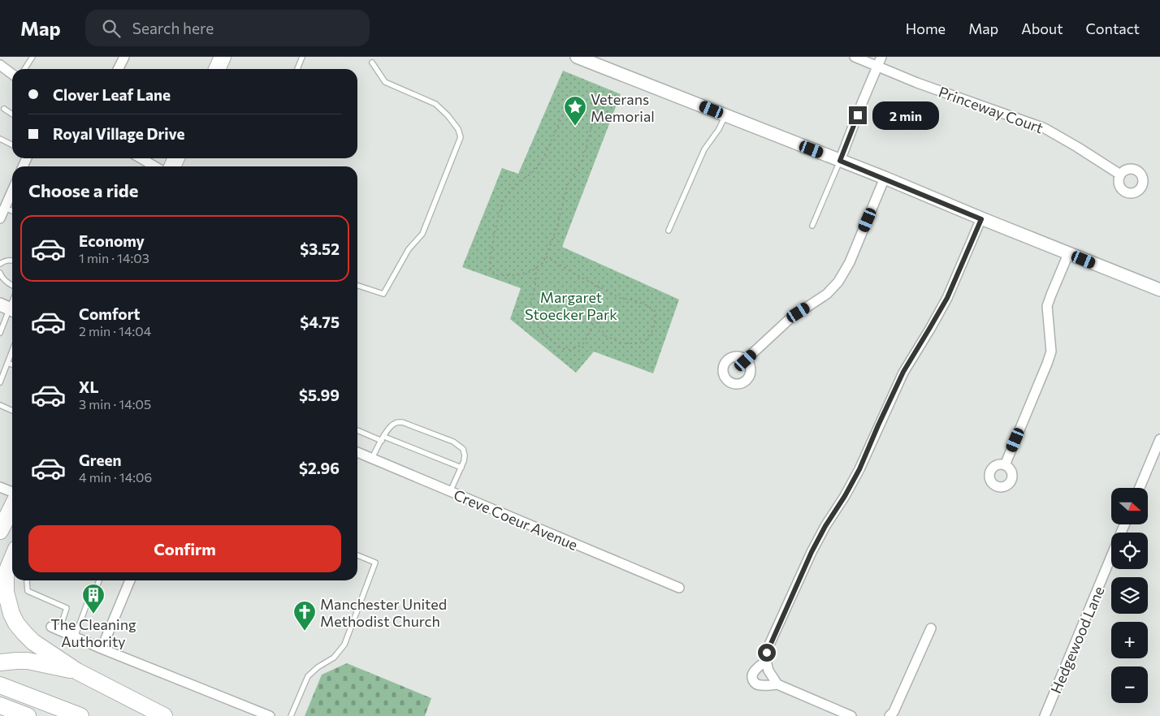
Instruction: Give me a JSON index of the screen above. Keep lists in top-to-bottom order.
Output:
{
  "streets": {
    "street": ["Princeway Court", "Creve Coeur Avenue", "Hedgewood Lane"]
  },
  "parks": ["Margaret Stoecker Park"],
  "places": {
    "place": ["Veterans Memorial"],
    "building": ["The Cleaning Authority"],
    "church": ["Manchester United Methodist Church"]
  },
  "north": "right",
  "page": {
    "header": "Map",
    "search": "Search here",
    "nav": [
      "Home",
      "Map",
      "About",
      "Contact"
    ],
    "banner": ["Clover Leaf Lane", "Royal Village Drive"],
    "bubble": "2 min",
    "heading": "Choose a ride",
    "list": [
      {
        "name": "Economy",
        "note": "1 min · 14:03",
        "value": "$3.52"
      },
      {
        "name": "Comfort",
        "note": "2 min · 14:04",
        "value": "$4.75"
      },
      {
        "name": "XL",
        "note": "3 min · 14:05",
        "value": "$5.99"
      },
      {
        "name": "Green",
        "note": "4 min · 14:06",
        "value": "$2.96"
      }
    ],
    "map_buttons": ["+", "−"],
    "buttons": "Confirm"
  }
}
